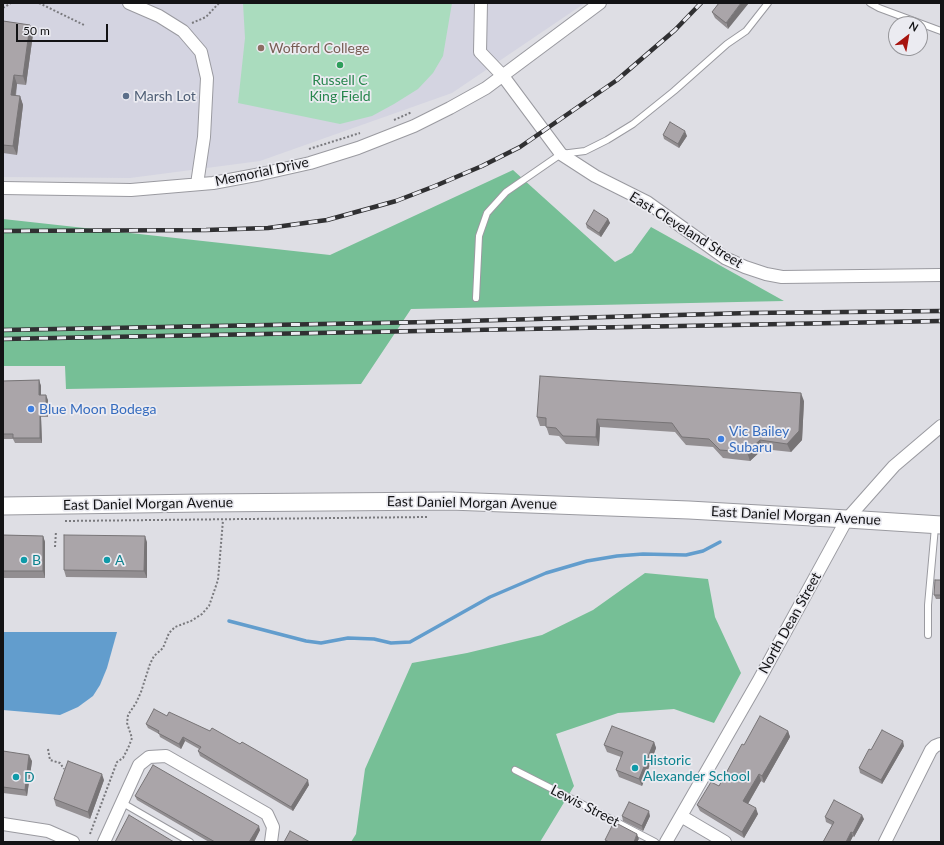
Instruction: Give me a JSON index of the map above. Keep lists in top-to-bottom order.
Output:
{
  "streets": {
    "main road": ["East Daniel Morgan Avenue"],
    "street": ["Memorial Drive", "East Cleveland Street", "North Dean Street"],
    "lane": ["Lewis Street"]
  },
  "crossings": [
    ["Memorial Drive", "East Cleveland Street"],
    ["East Daniel Morgan Avenue", "North Dean Street"]
  ],
  "places": [
    "Wofford College",
    "Russell C King Field",
    "Marsh Lot",
    "Blue Moon Bodega",
    "Vic Bailey Subaru",
    "B",
    "A",
    "Historic Alexander School",
    "D"
  ],
  "scale_bar": "50 m",
  "north": "top right"
}
